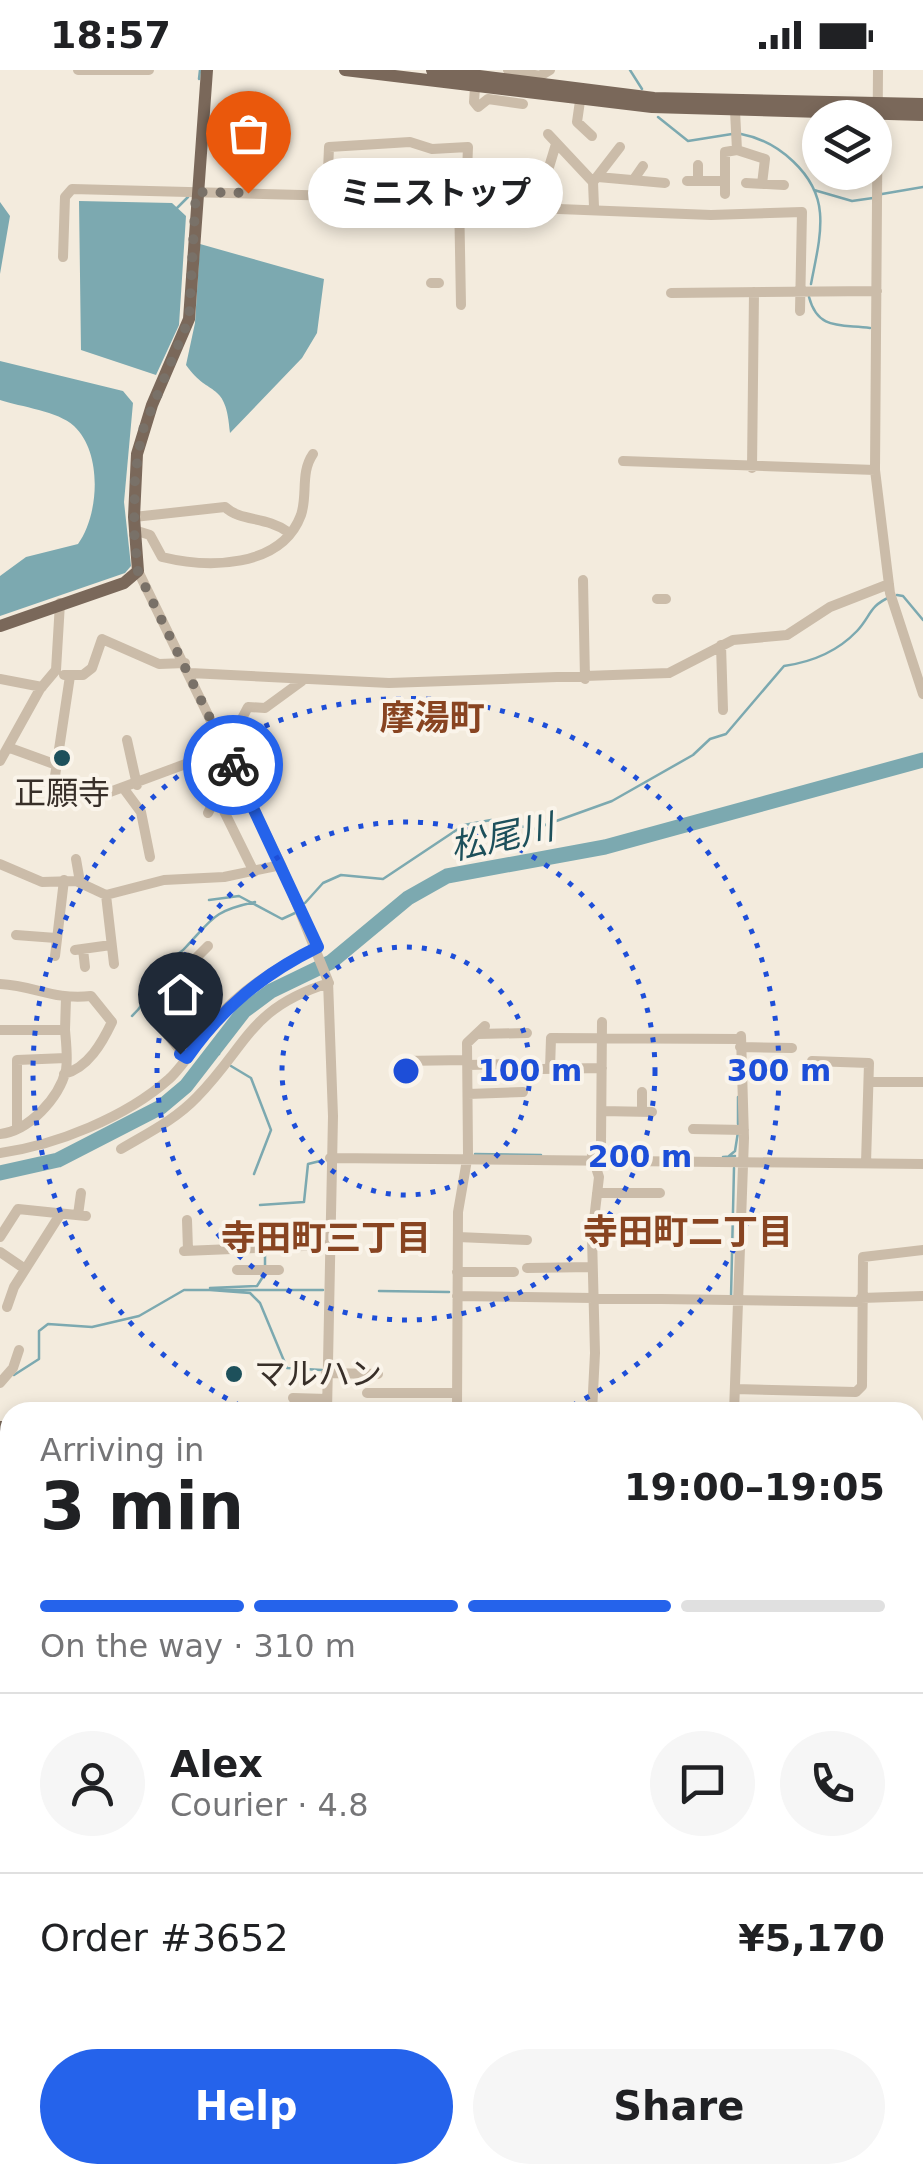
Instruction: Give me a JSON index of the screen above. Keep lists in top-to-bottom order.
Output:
{
  "districts": ["摩湯町", "寺田町二丁目", "寺田町三丁目"],
  "water": ["松尾川"],
  "places": ["ミニストップ", "正願寺", "マルハン"],
  "page": {
    "status": "18:57",
    "bubble": "ミニストップ",
    "heading": ["3 min", "Arriving in", "19:00–19:05"],
    "panel": [
      "Alex",
      "Courier · 4.8",
      "Order #3652",
      "¥5,170"
    ],
    "bar": "On the way · 310 m",
    "buttons": ["Help", "Share"]
  },
  "rings": ["100 m", "300 m", "200 m"]
}
